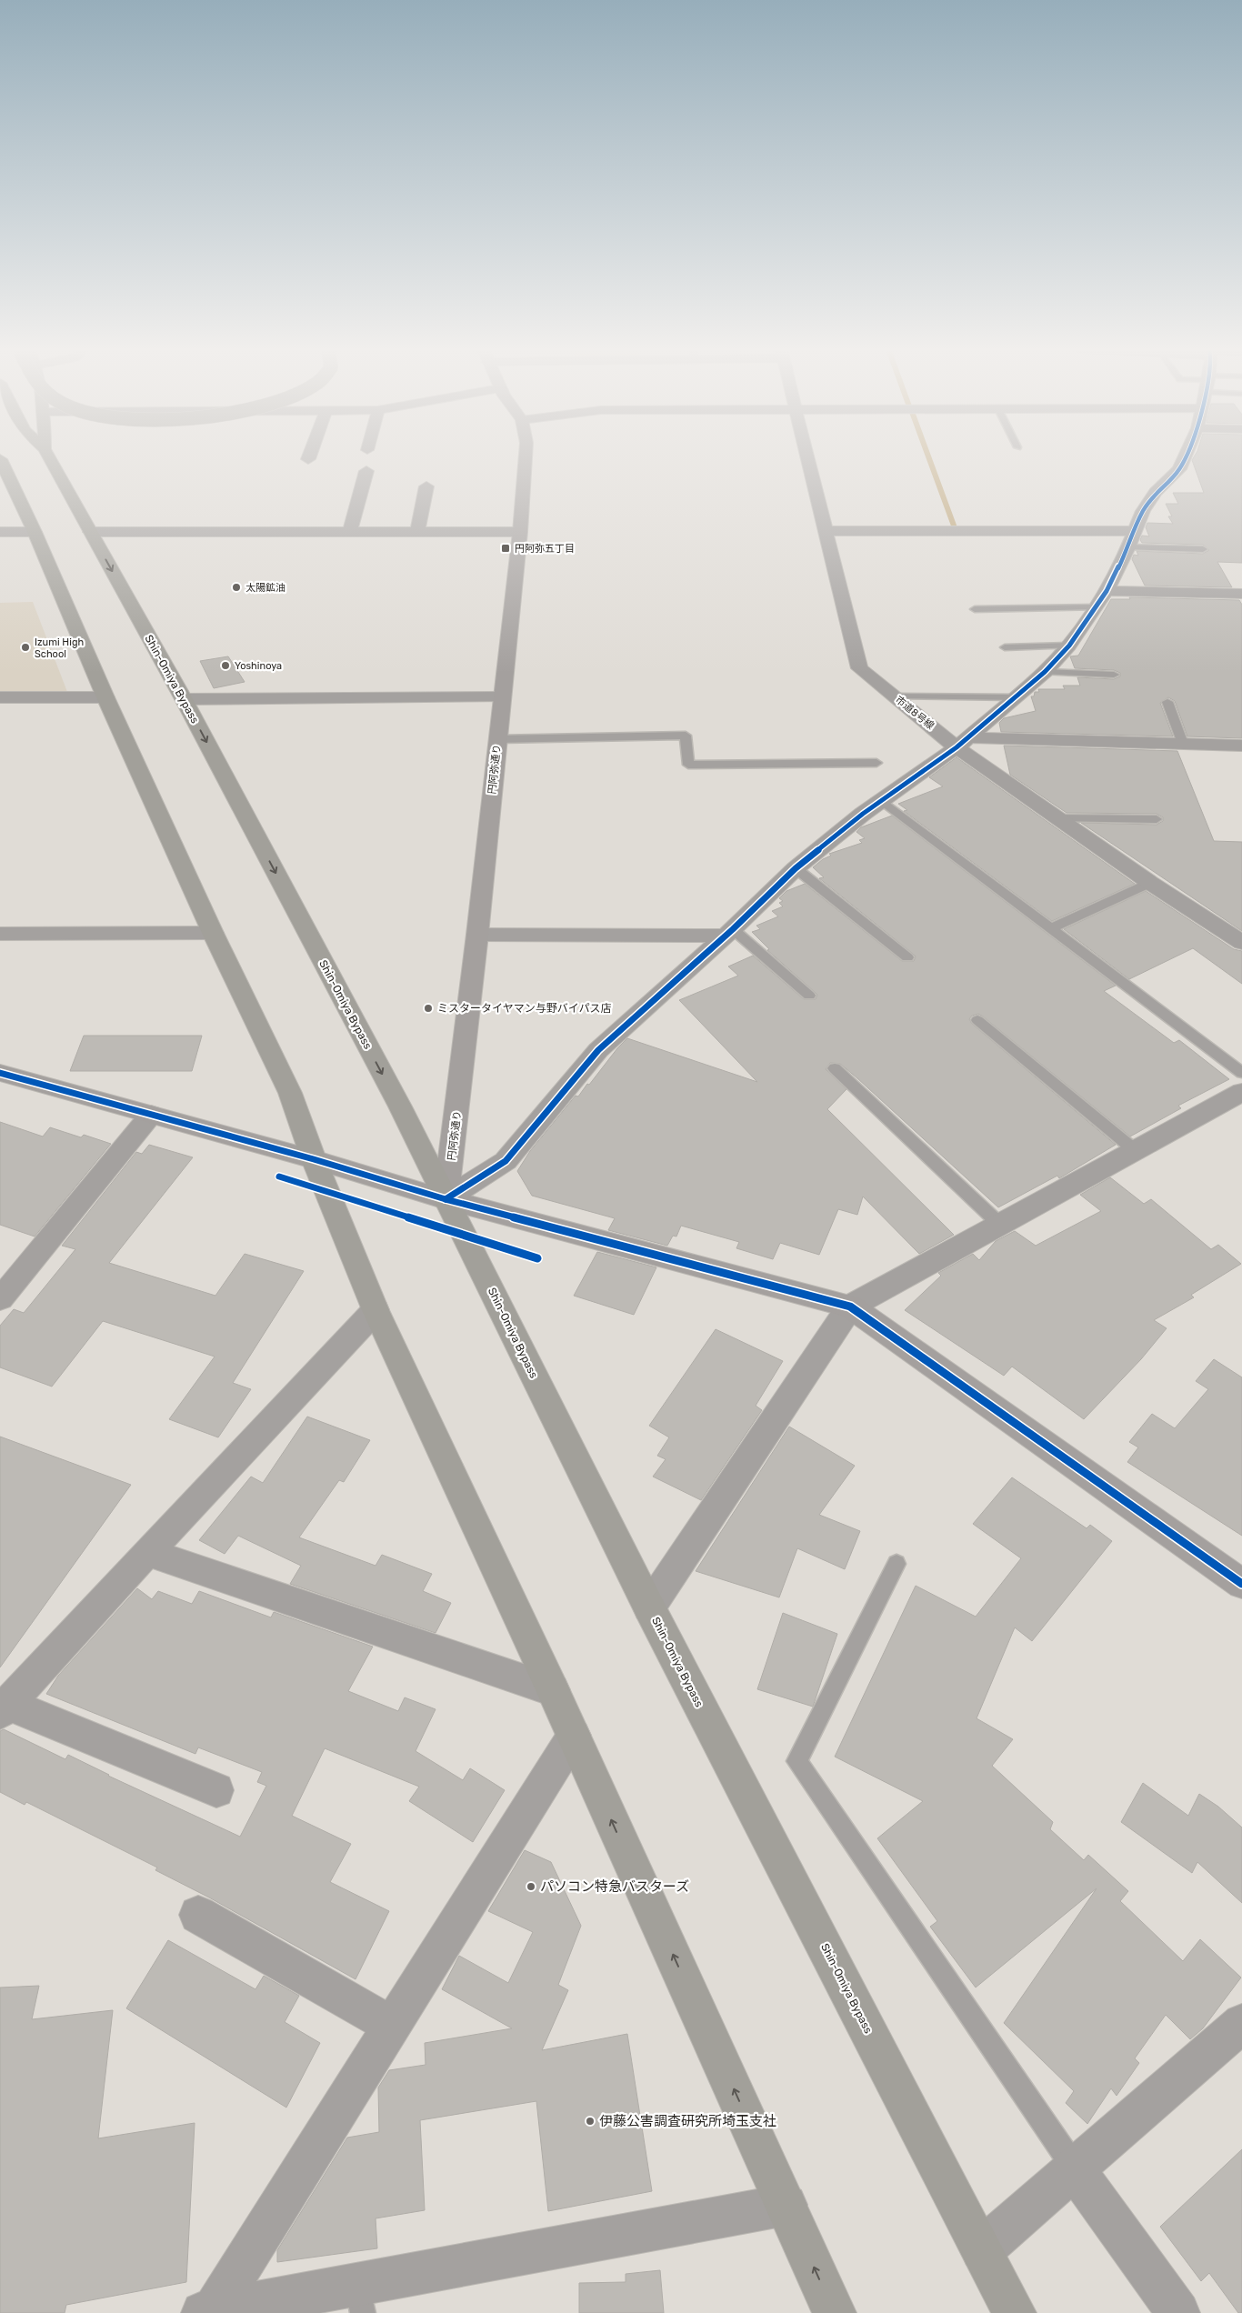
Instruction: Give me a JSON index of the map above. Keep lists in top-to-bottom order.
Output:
{
  "streets": {
    "highway": ["Shin-Omiya Bypass"],
    "street": ["市道8号線", "円阿弥通り"]
  },
  "crossings": [
    ["Shin-Omiya Bypass", "円阿弥通り"]
  ],
  "places": {
    "transit": ["円阿弥五丁目"],
    "other": [
      "太陽鉱油",
      "Izumi High School",
      "Yoshinoya",
      "ミスタータイヤマン与野バイパス店",
      "パソコン特急バスターズ",
      "伊藤公害調査研究所埼玉支社"
    ]
  }
}
